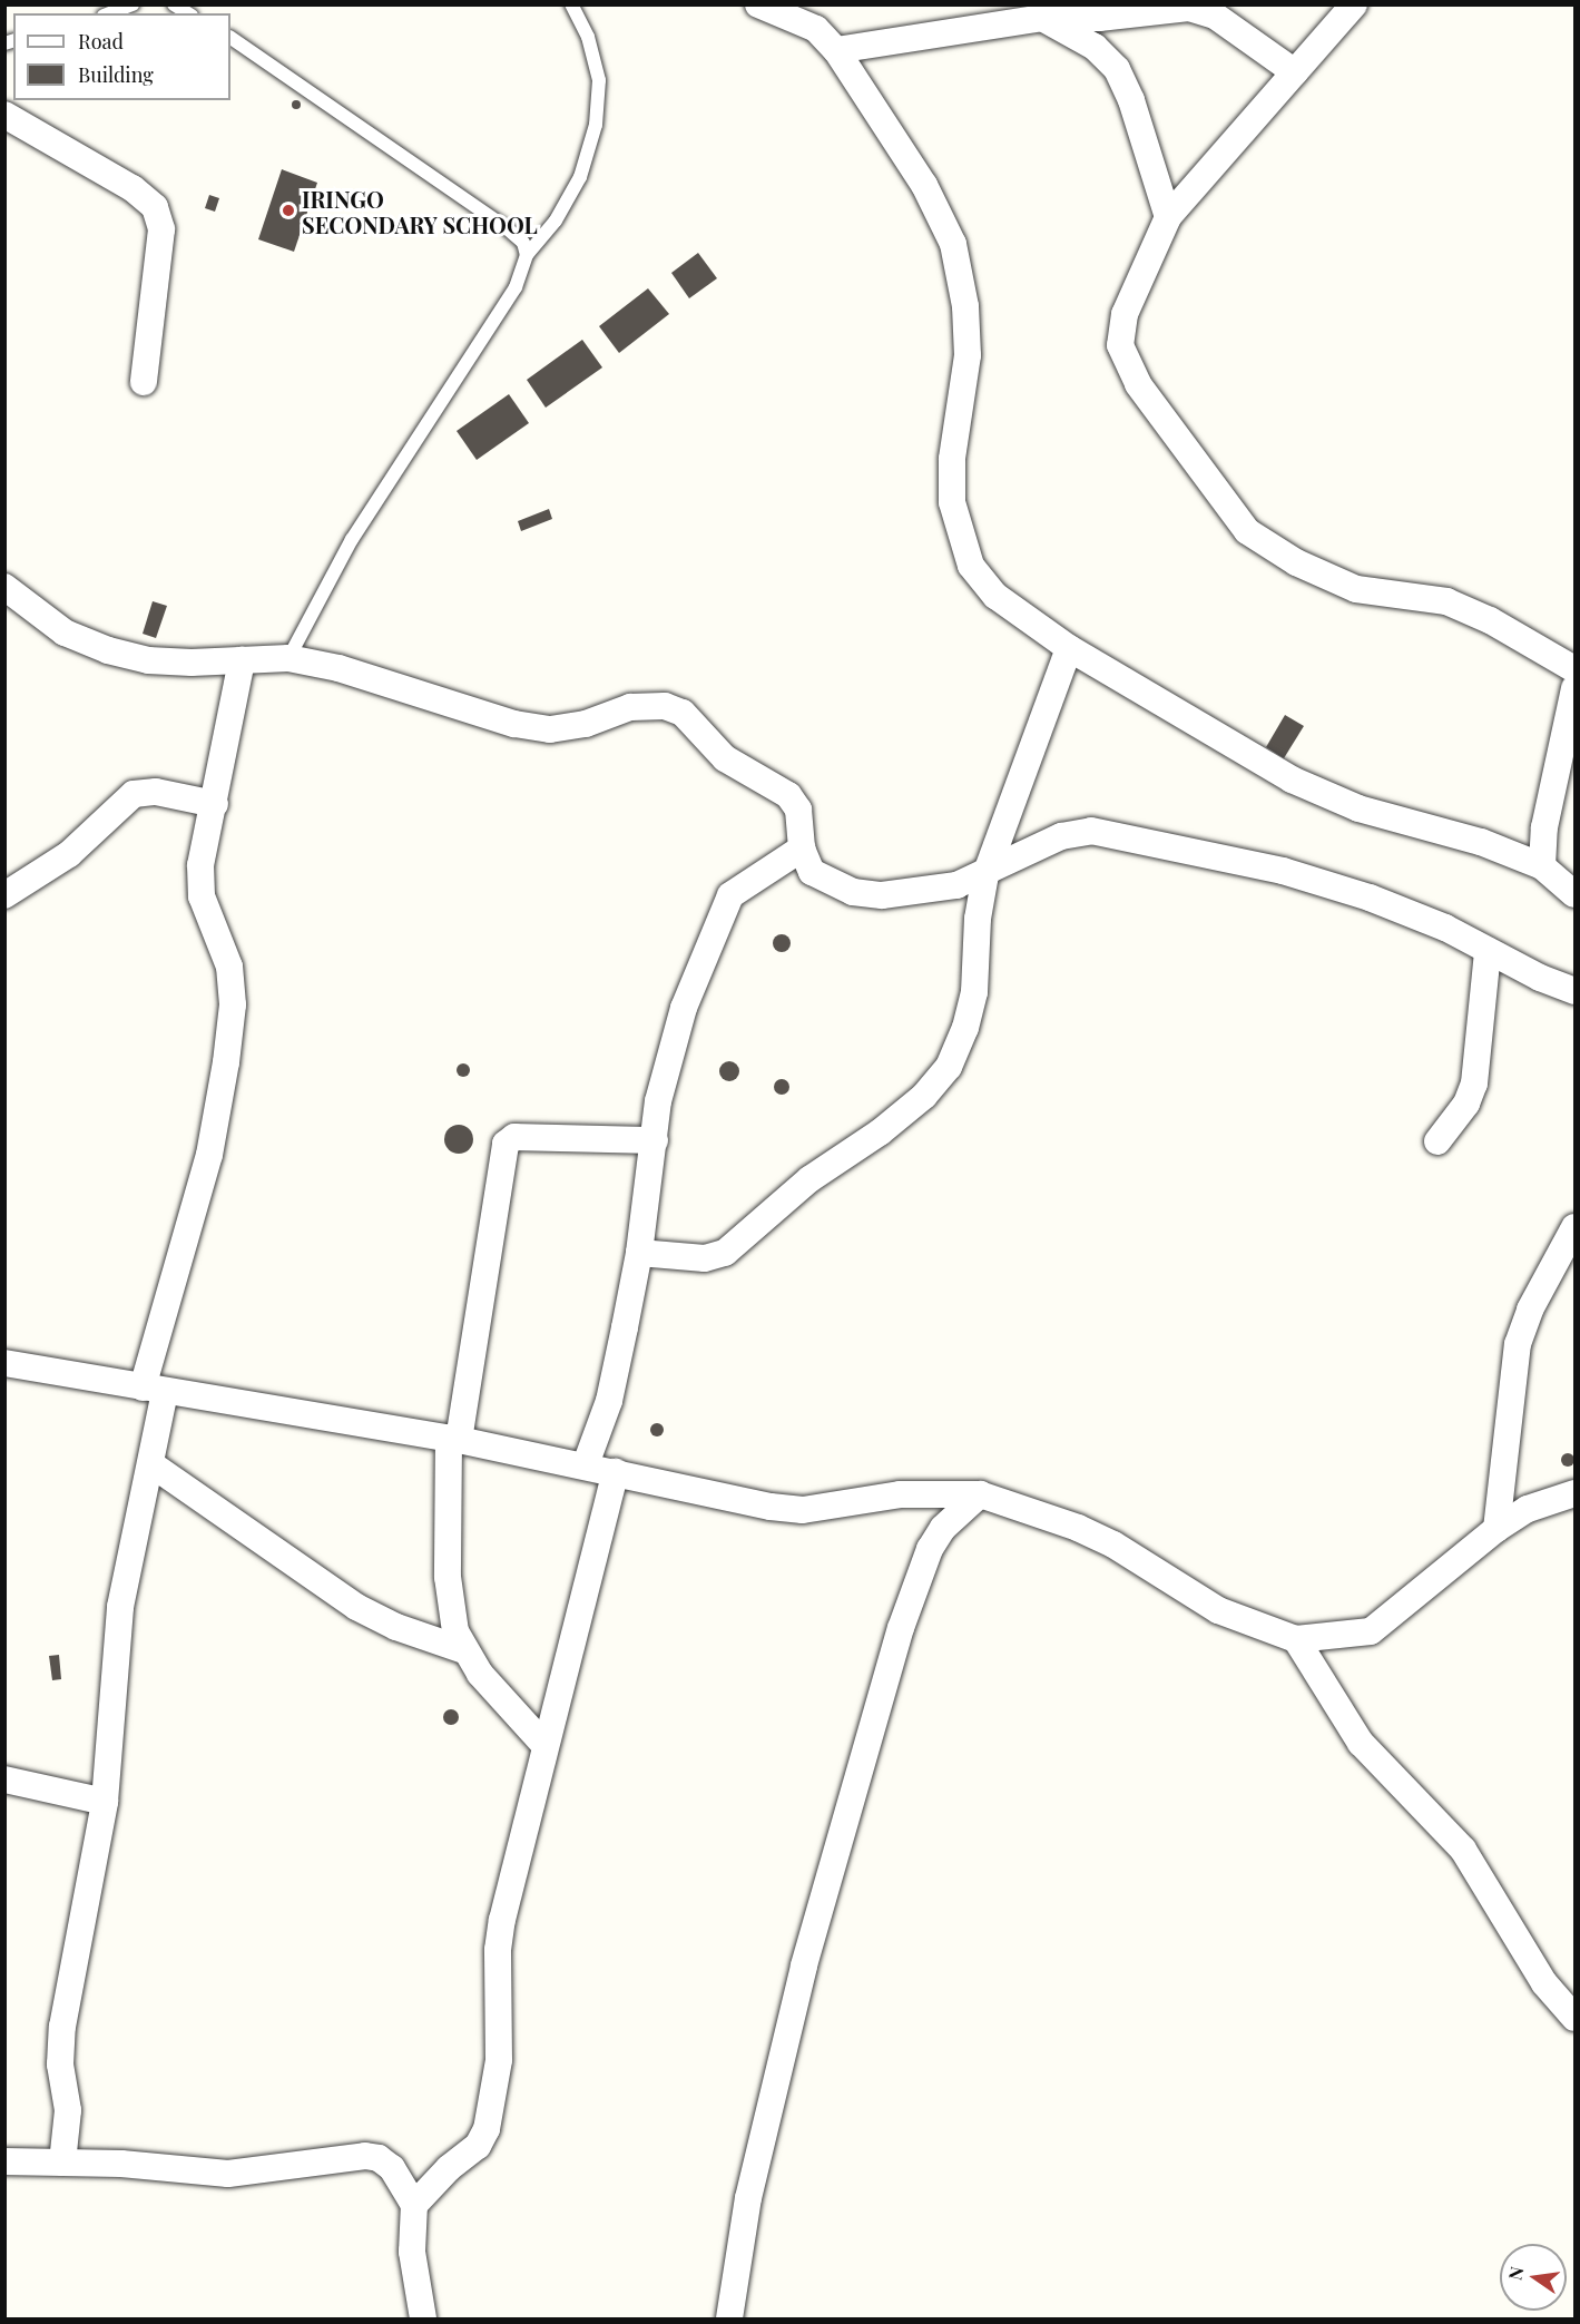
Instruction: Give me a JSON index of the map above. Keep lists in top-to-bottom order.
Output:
{
  "places": ["IRINGO SECONDARY SCHOOL"],
  "legend": ["Road", "Building"],
  "north": "left"
}
